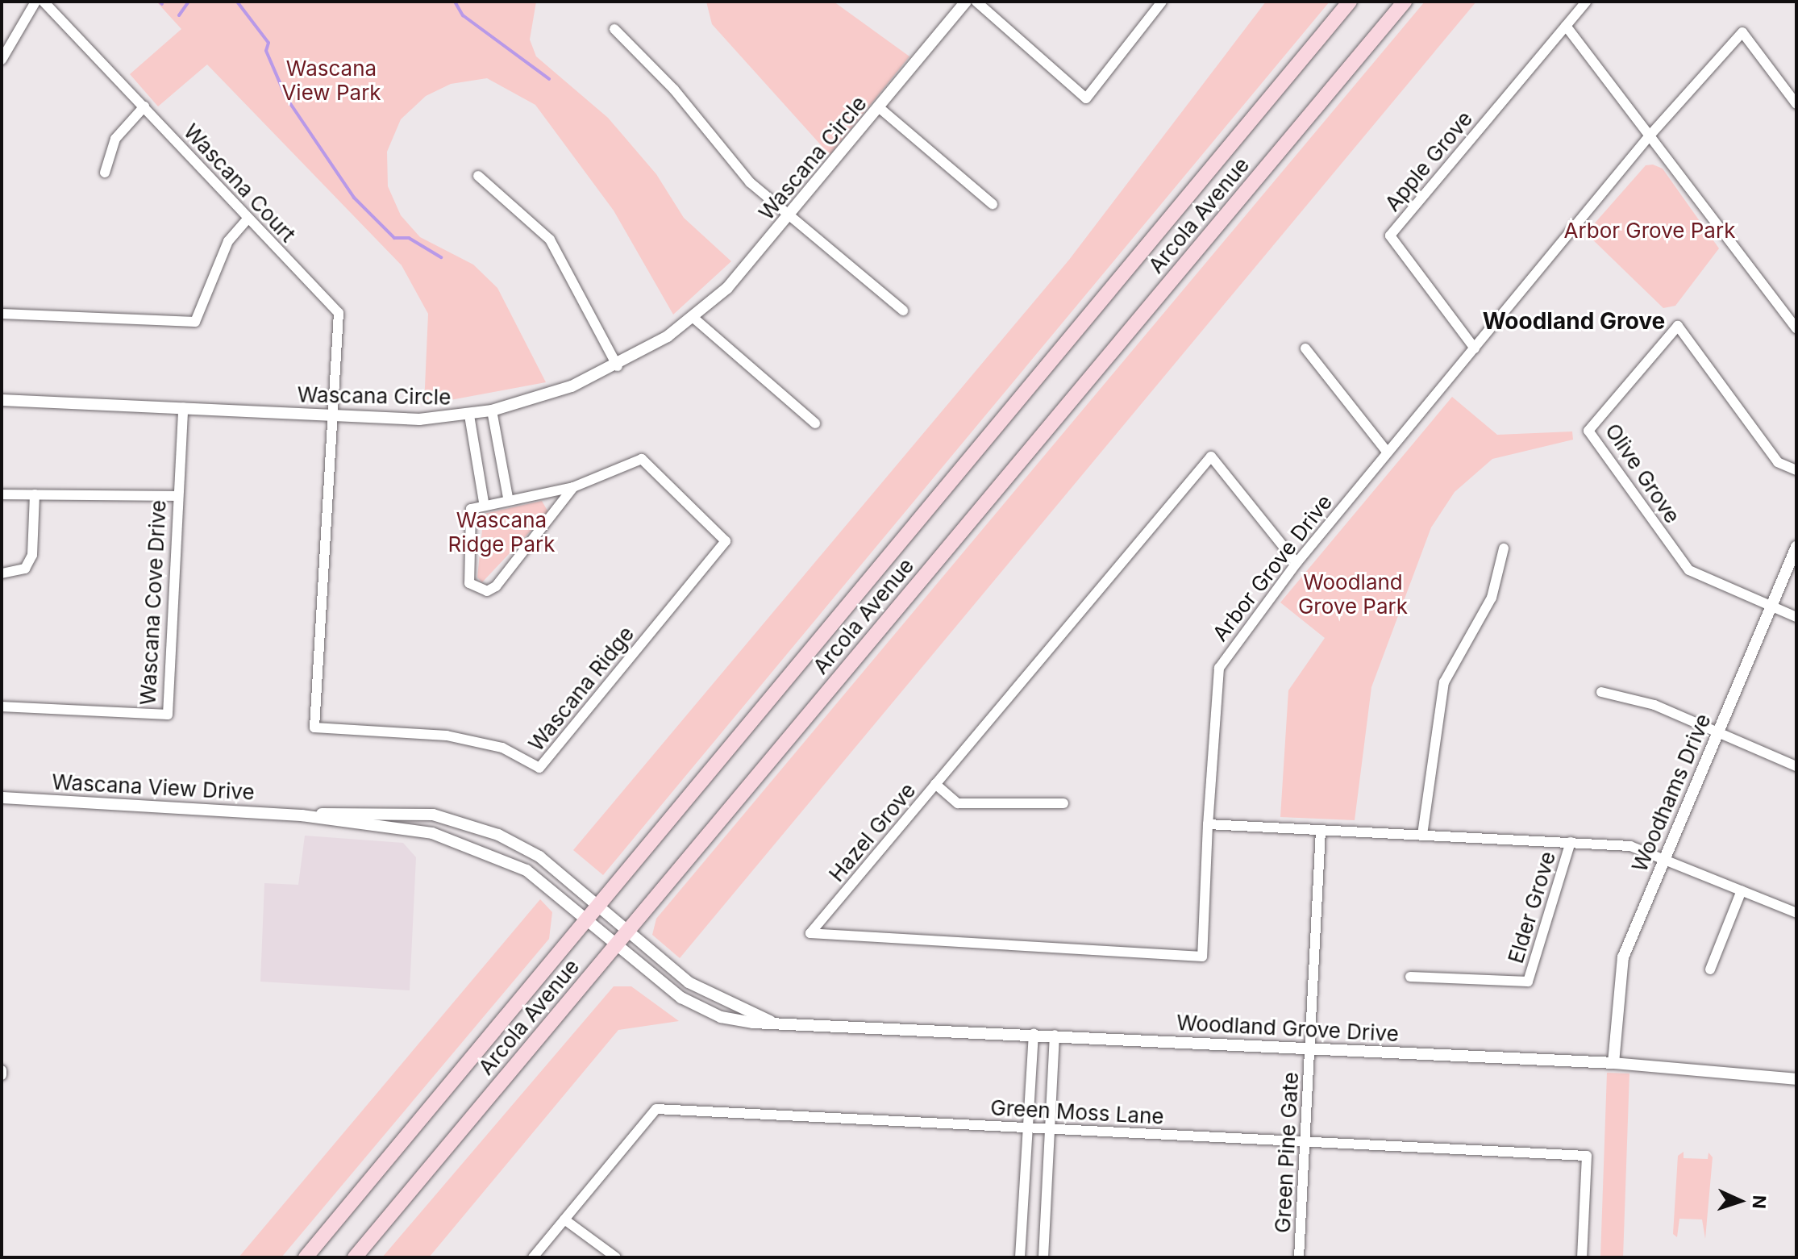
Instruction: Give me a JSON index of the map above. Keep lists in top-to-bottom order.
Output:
{
  "streets": {
    "main road": ["Arcola Avenue"],
    "street": [
      "Wascana Circle",
      "Apple Grove",
      "Wascana Court",
      "Olive Grove",
      "Arbor Grove Drive",
      "Wascana Cove Drive",
      "Wascana Ridge",
      "Wascana View Drive",
      "Woodhams Drive",
      "Hazel Grove",
      "Elder Grove",
      "Woodland Grove Drive",
      "Green Moss Lane",
      "Green Pine Gate"
    ]
  },
  "crossings": [
    ["Wascana Circle", "Wascana Court"],
    ["Wascana Circle", "Wascana Cove Drive"],
    ["Wascana Circle", "Wascana Ridge"],
    ["Apple Grove", "Arbor Grove Drive"],
    ["Wascana Court", "Wascana Ridge"],
    ["Arcola Avenue", "Wascana View Drive"],
    ["Arcola Avenue", "Woodland Grove Drive"],
    ["Olive Grove", "Woodhams Drive"],
    ["Arbor Grove Drive", "Hazel Grove"],
    ["Wascana View Drive", "Woodland Grove Drive"],
    ["Woodhams Drive", "Woodland Grove Drive"],
    ["Woodland Grove Drive", "Green Pine Gate"],
    ["Green Moss Lane", "Green Pine Gate"]
  ],
  "districts": ["Woodland Grove"],
  "parks": [
    "Wascana View Park",
    "Arbor Grove Park",
    "Wascana Ridge Park",
    "Woodland Grove Park"
  ],
  "north": "right"
}
